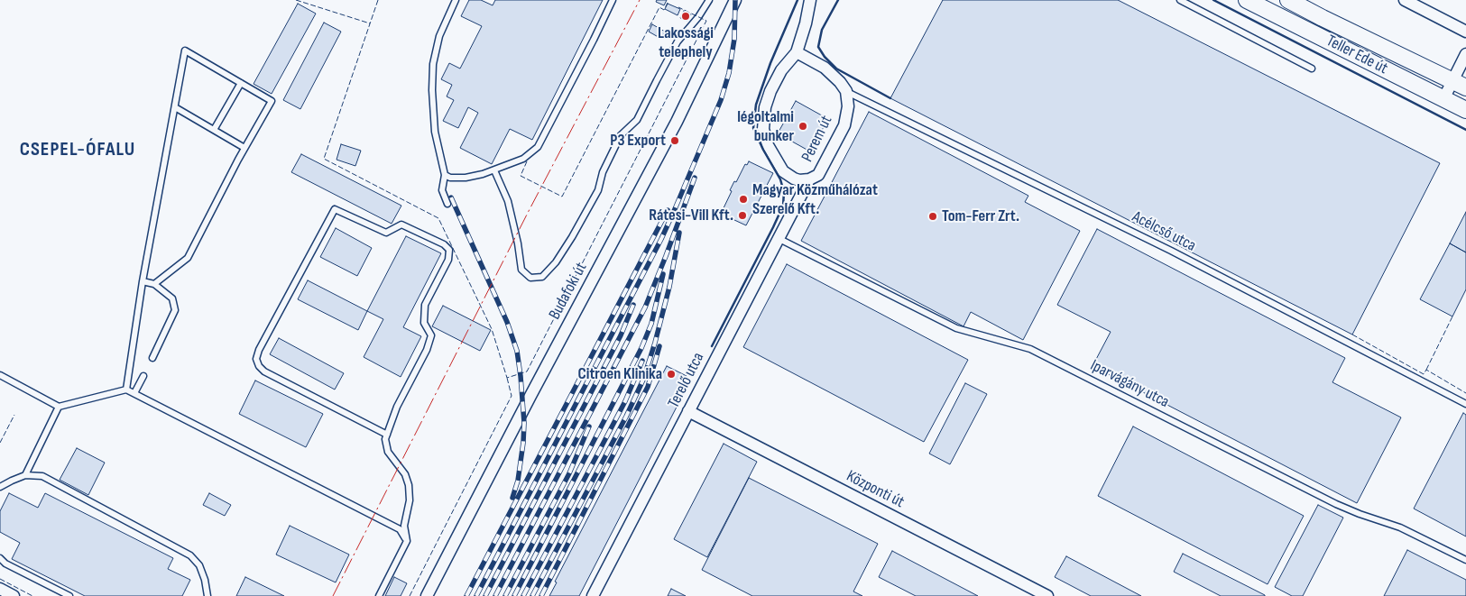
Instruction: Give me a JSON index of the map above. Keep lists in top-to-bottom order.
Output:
{
  "streets": {
    "main road": ["Teller Ede út"],
    "street": [
      "Perem út",
      "Budafoki út",
      "Terelő utca",
      "Központi út"
    ],
    "lane": ["Acélcső utca", "Iparvágány utca"]
  },
  "crossings": [
    ["Perem út", "Acélcső utca"],
    ["Perem út", "Terelő utca"],
    ["Acélcső utca", "Terelő utca"],
    ["Terelő utca", "Iparvágány utca"],
    ["Terelő utca", "Központi út"]
  ],
  "districts": ["CSEPEL-ÓFALU"],
  "places": [
    "Lakossági telephely",
    "légoltalmi bunker",
    "P3 Export",
    "Magyar Közműhálózat Szerelő Kft.",
    "Rátesi-Vill Kft.",
    "Tom-Ferr Zrt.",
    "Citroen Klinika"
  ]
}
